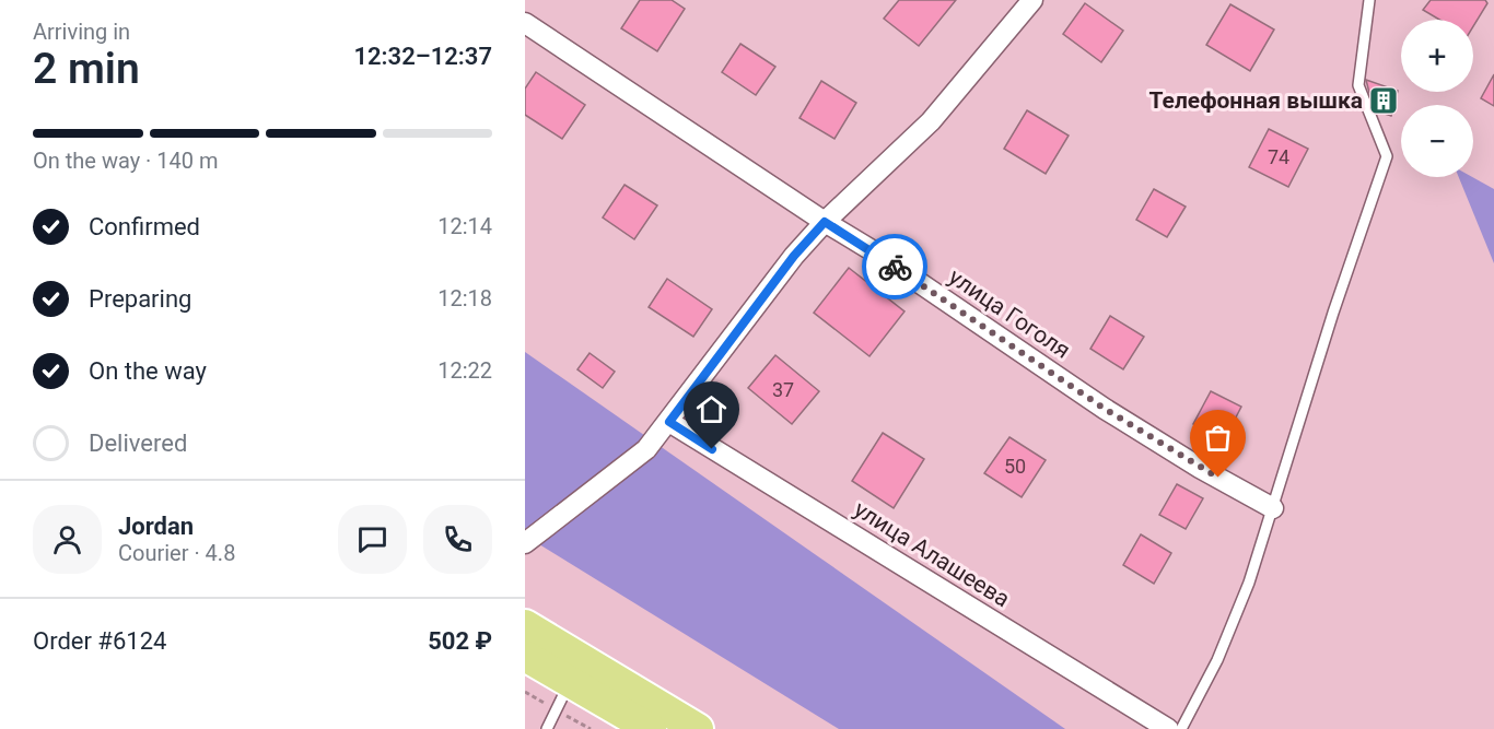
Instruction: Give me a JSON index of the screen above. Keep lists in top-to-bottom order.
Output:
{
  "streets": {
    "street": ["улица Гоголя", "улица Алашеева"]
  },
  "places": {
    "building": ["Телефонная вышка"]
  },
  "house_numbers": ["74", "37", "50"],
  "page": {
    "heading": ["2 min", "Arriving in", "12:32–12:37"],
    "panel": [
      "Jordan",
      "Courier · 4.8",
      "Order #6124",
      "502 ₽"
    ],
    "map_buttons": ["+", "−"],
    "bar": "On the way · 140 m",
    "list": [
      ["Confirmed", "12:14"],
      ["Preparing", "12:18"],
      ["On the way", "12:22"],
      "Delivered"
    ]
  }
}
